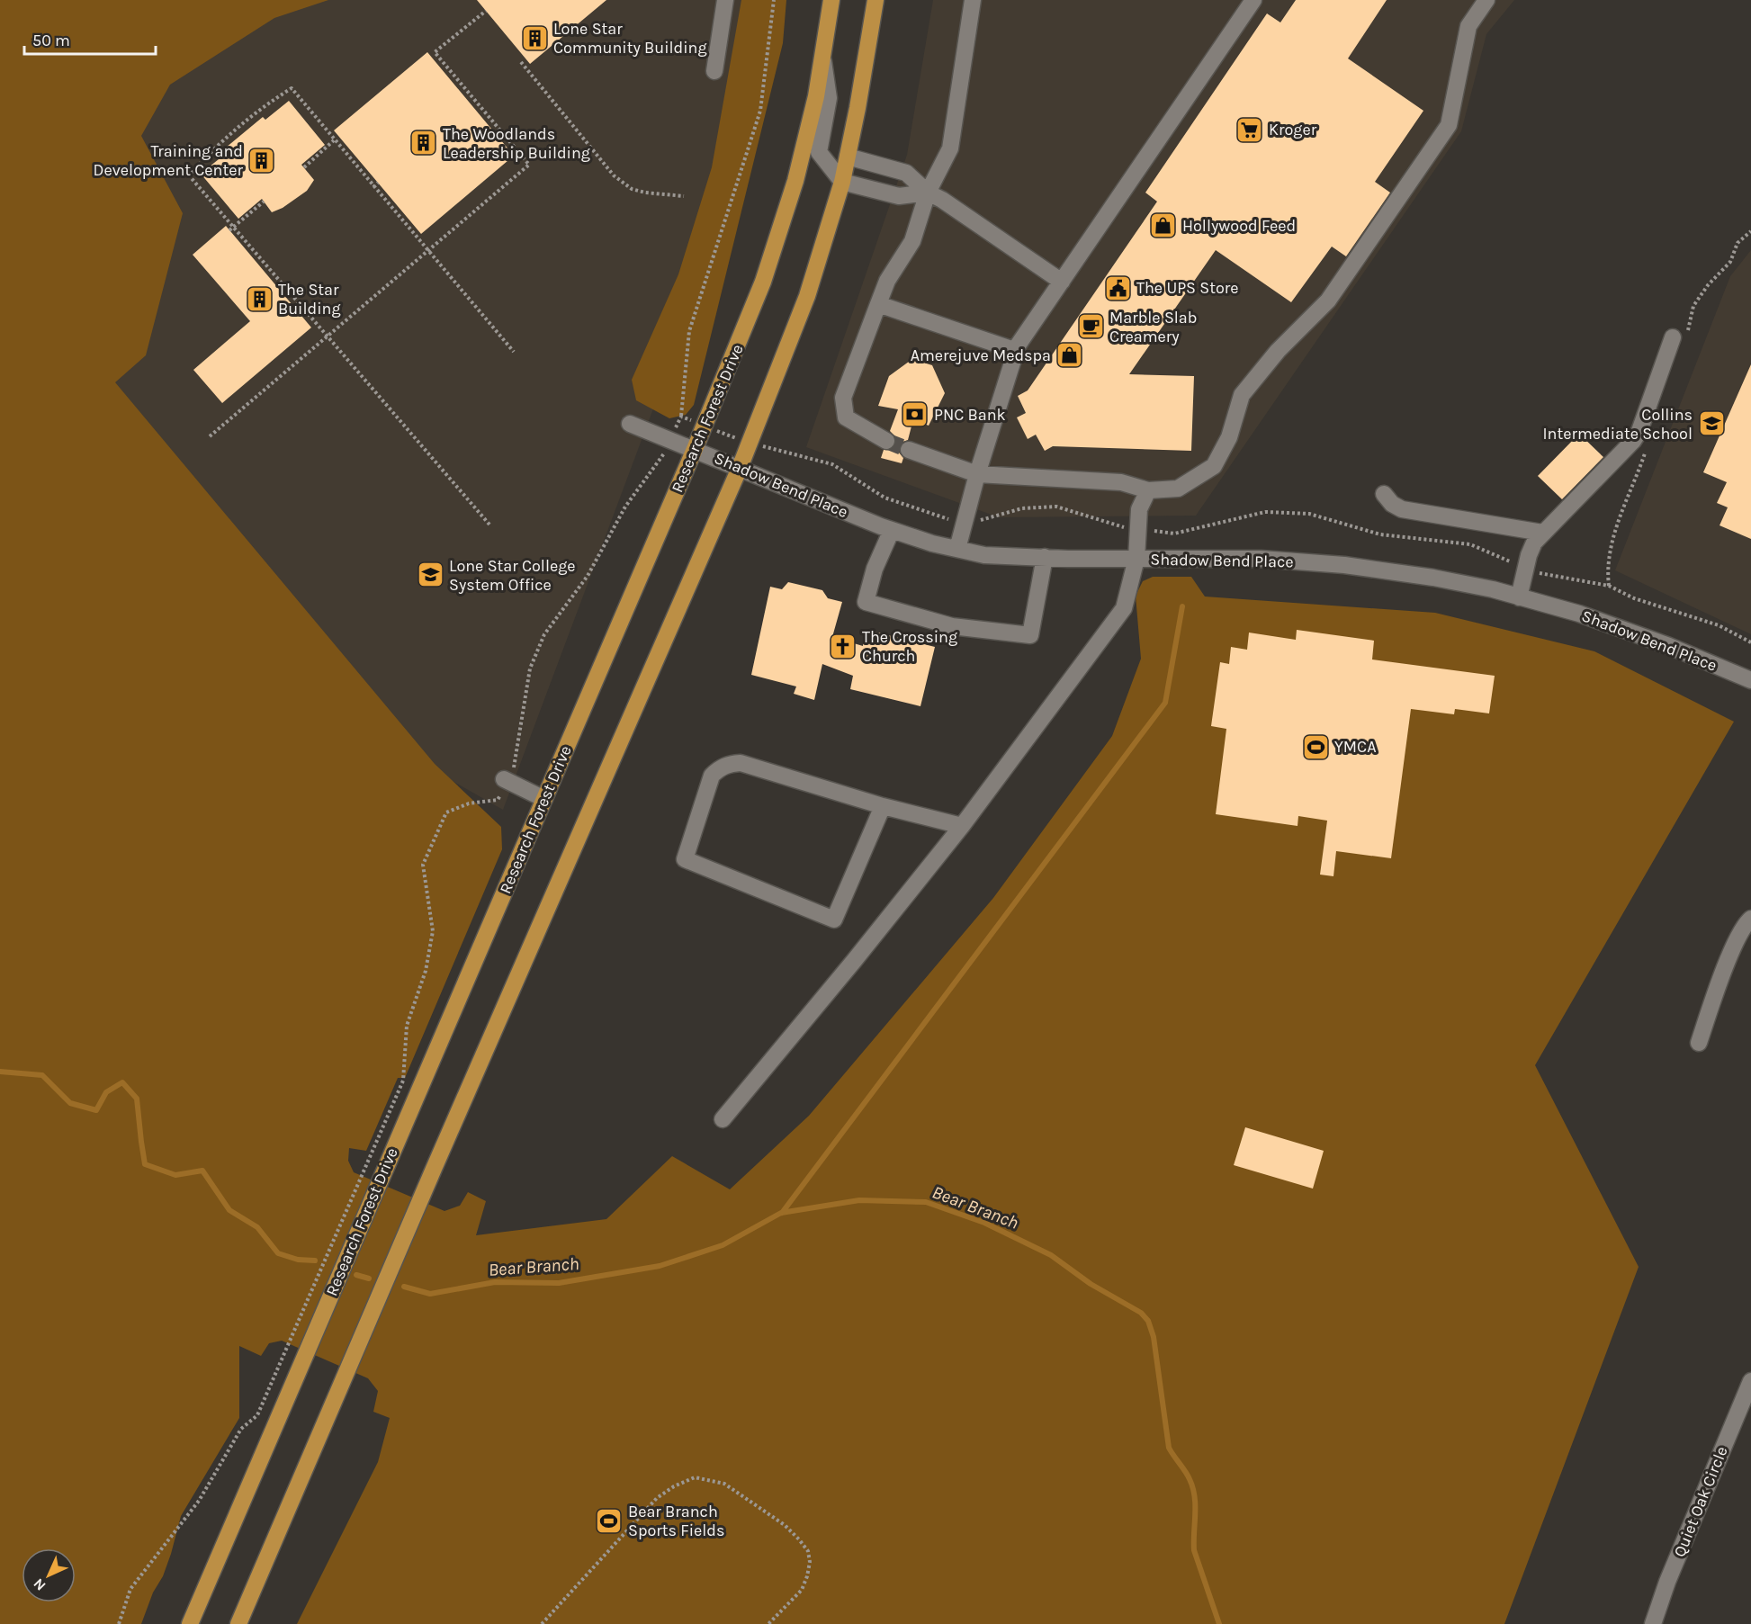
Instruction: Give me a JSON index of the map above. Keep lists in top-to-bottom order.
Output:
{
  "streets": {
    "main road": ["Research Forest Drive"],
    "street": ["Shadow Bend Place", "Quiet Oak Circle"]
  },
  "crossings": [
    ["Research Forest Drive", "Shadow Bend Place"]
  ],
  "water": ["Bear Branch"],
  "places": {
    "building": [
      "Lone Star Community Building",
      "The Woodlands Leadership Building",
      "Training and Development Center",
      "The Star Building"
    ],
    "supermarket": ["Kroger"],
    "shop": ["Hollywood Feed", "Amerejuve Medspa"],
    "public building": ["The UPS Store"],
    "cafe": ["Marble Slab Creamery"],
    "bank": ["PNC Bank"],
    "school or university": ["Collins Intermediate School", "Lone Star College System Office"],
    "church": ["The Crossing Church"],
    "sports": ["YMCA", "Bear Branch Sports Fields"]
  },
  "scale_bar": "50 m",
  "north": "bottom left"
}
